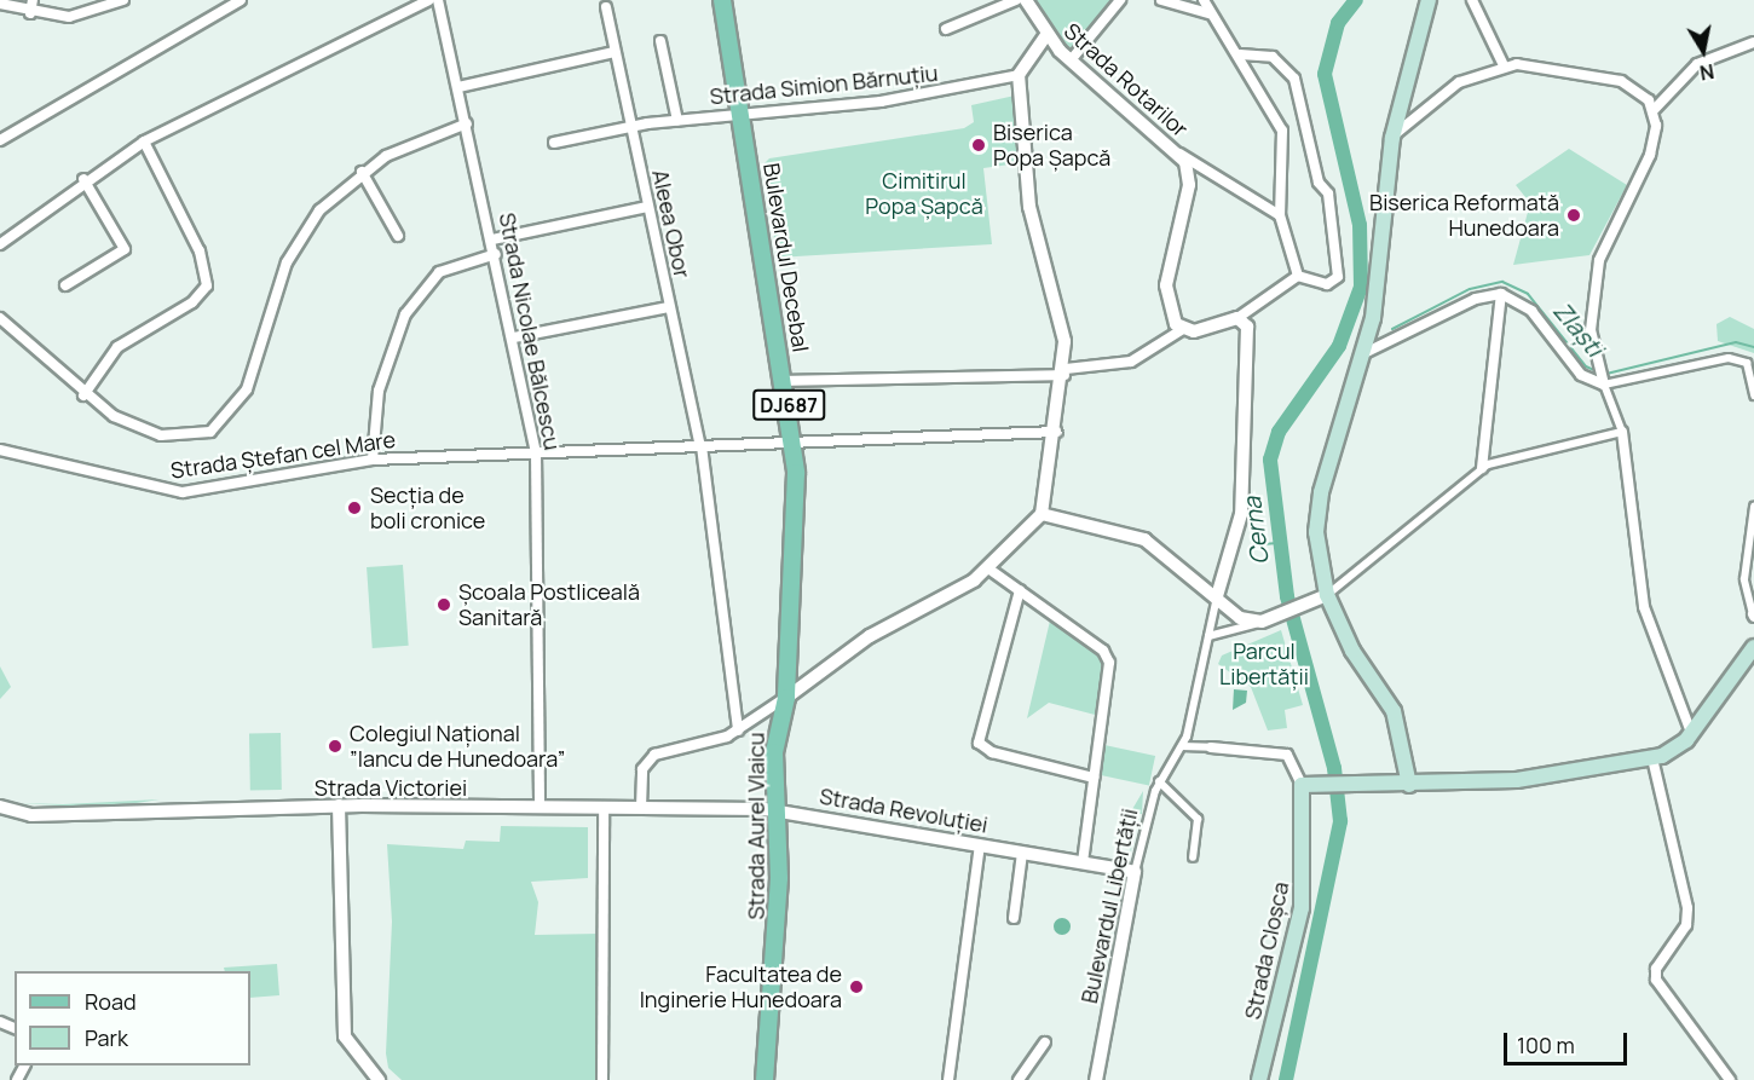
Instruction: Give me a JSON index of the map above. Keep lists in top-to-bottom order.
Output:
{
  "streets": {
    "main road": [
      "Bulevardul Decebal",
      "DJ687",
      "Strada Aurel Vlaicu",
      "Strada Cloșca"
    ],
    "street": [
      "Strada Rotarilor",
      "Strada Simion Bărnuțiu",
      "Aleea Obor",
      "Strada Nicolae Bălcescu",
      "Strada Ștefan cel Mare",
      "Strada Victoriei",
      "Strada Revoluției",
      "Bulevardul Libertății"
    ]
  },
  "crossings": [
    ["Strada Simion Bărnuțiu", "Aleea Obor"],
    ["Strada Simion Bărnuțiu", "Bulevardul Decebal"],
    ["Aleea Obor", "Strada Ștefan cel Mare"],
    ["Bulevardul Decebal", "Strada Ștefan cel Mare"],
    ["Bulevardul Decebal", "Strada Aurel Vlaicu"],
    ["Strada Nicolae Bălcescu", "Strada Ștefan cel Mare"],
    ["Strada Nicolae Bălcescu", "Strada Victoriei"],
    ["Strada Victoriei", "Strada Revoluției"],
    ["Strada Victoriei", "Strada Aurel Vlaicu"],
    ["Strada Revoluției", "Strada Aurel Vlaicu"],
    ["Strada Revoluției", "Bulevardul Libertății"]
  ],
  "water": ["Zlaști", "Cerna"],
  "parks": ["Cimitirul Popa Șapcă", "Parcul Libertății"],
  "places": [
    "Biserica Popa Șapcă",
    "Biserica Reformată Hunedoara",
    "Secția de boli cronice",
    "Școala Postliceală Sanitară",
    "Colegiul Național ”Iancu de Hunedoara”",
    "Facultatea de Inginerie Hunedoara"
  ],
  "legend": ["Road", "Park"],
  "scale_bar": "100 m",
  "north": "bottom"
}
